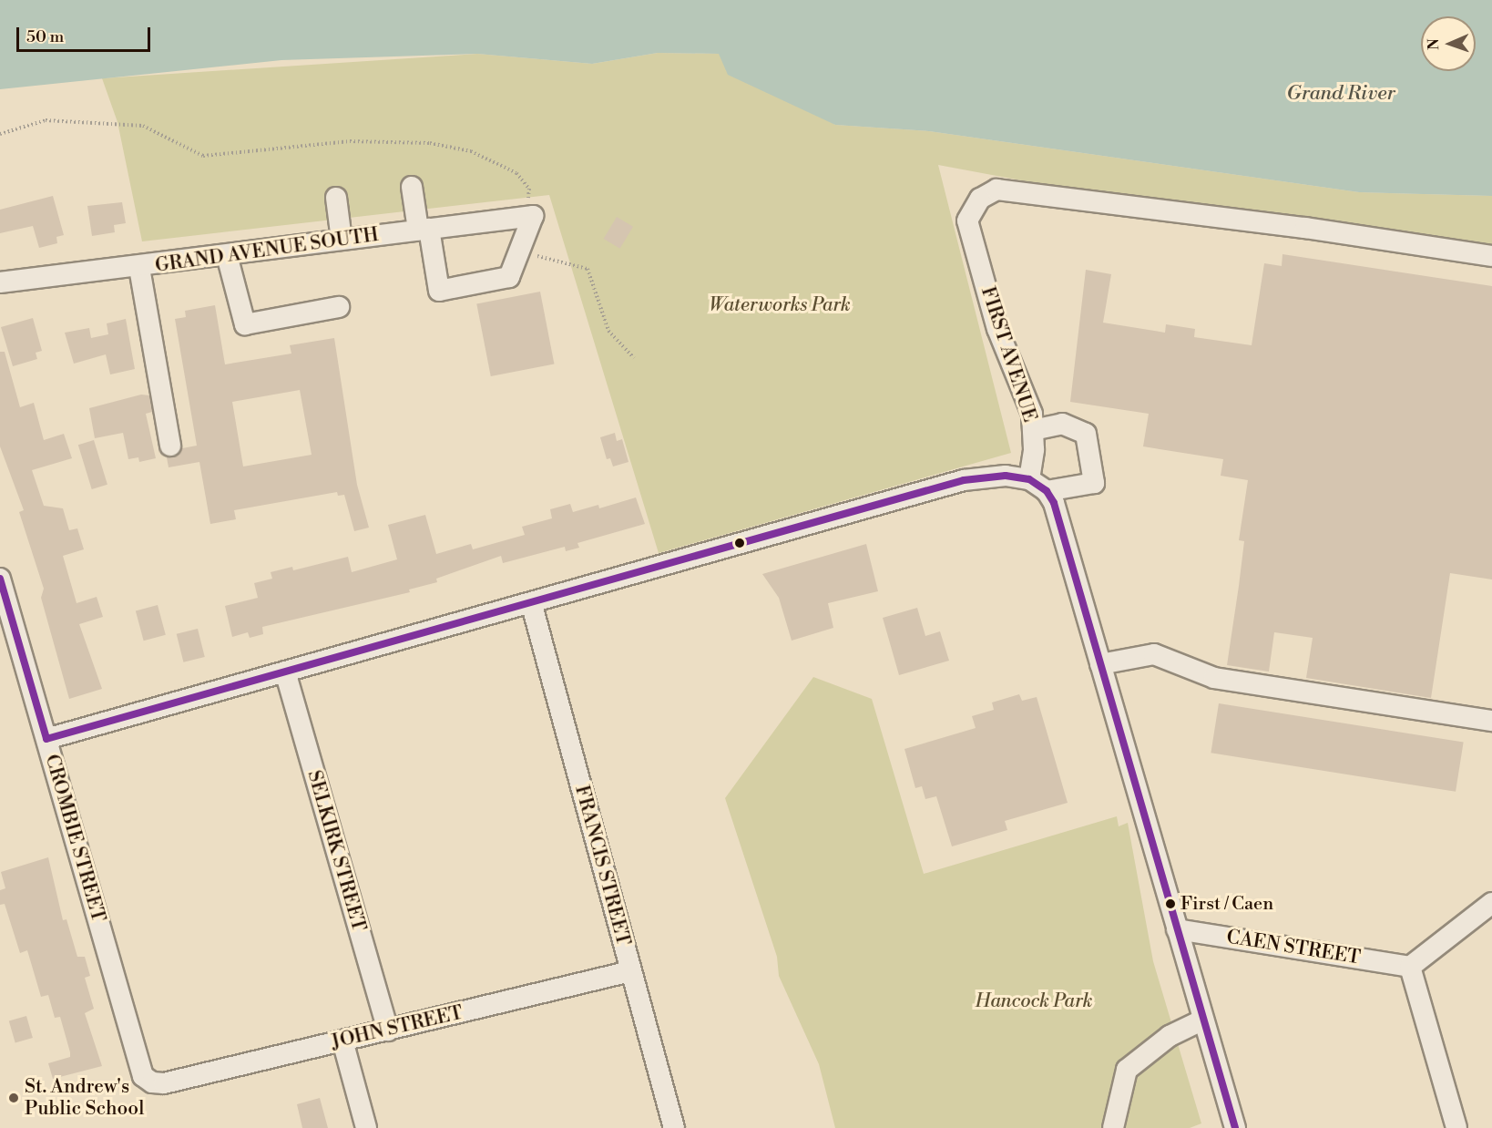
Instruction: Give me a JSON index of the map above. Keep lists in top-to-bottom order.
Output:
{
  "streets": {
    "street": [
      "GRAND AVENUE SOUTH",
      "FIRST AVENUE",
      "CROMBIE STREET",
      "SELKIRK STREET",
      "FRANCIS STREET",
      "CAEN STREET",
      "JOHN STREET"
    ]
  },
  "crossings": [
    ["CROMBIE STREET", "JOHN STREET"],
    ["SELKIRK STREET", "JOHN STREET"],
    ["FRANCIS STREET", "JOHN STREET"]
  ],
  "water": ["Grand River"],
  "parks": ["Waterworks Park", "Hancock Park"],
  "places": ["First / Caen", "St. Andrew's Public School"],
  "scale_bar": "50 m",
  "north": "left"
}
